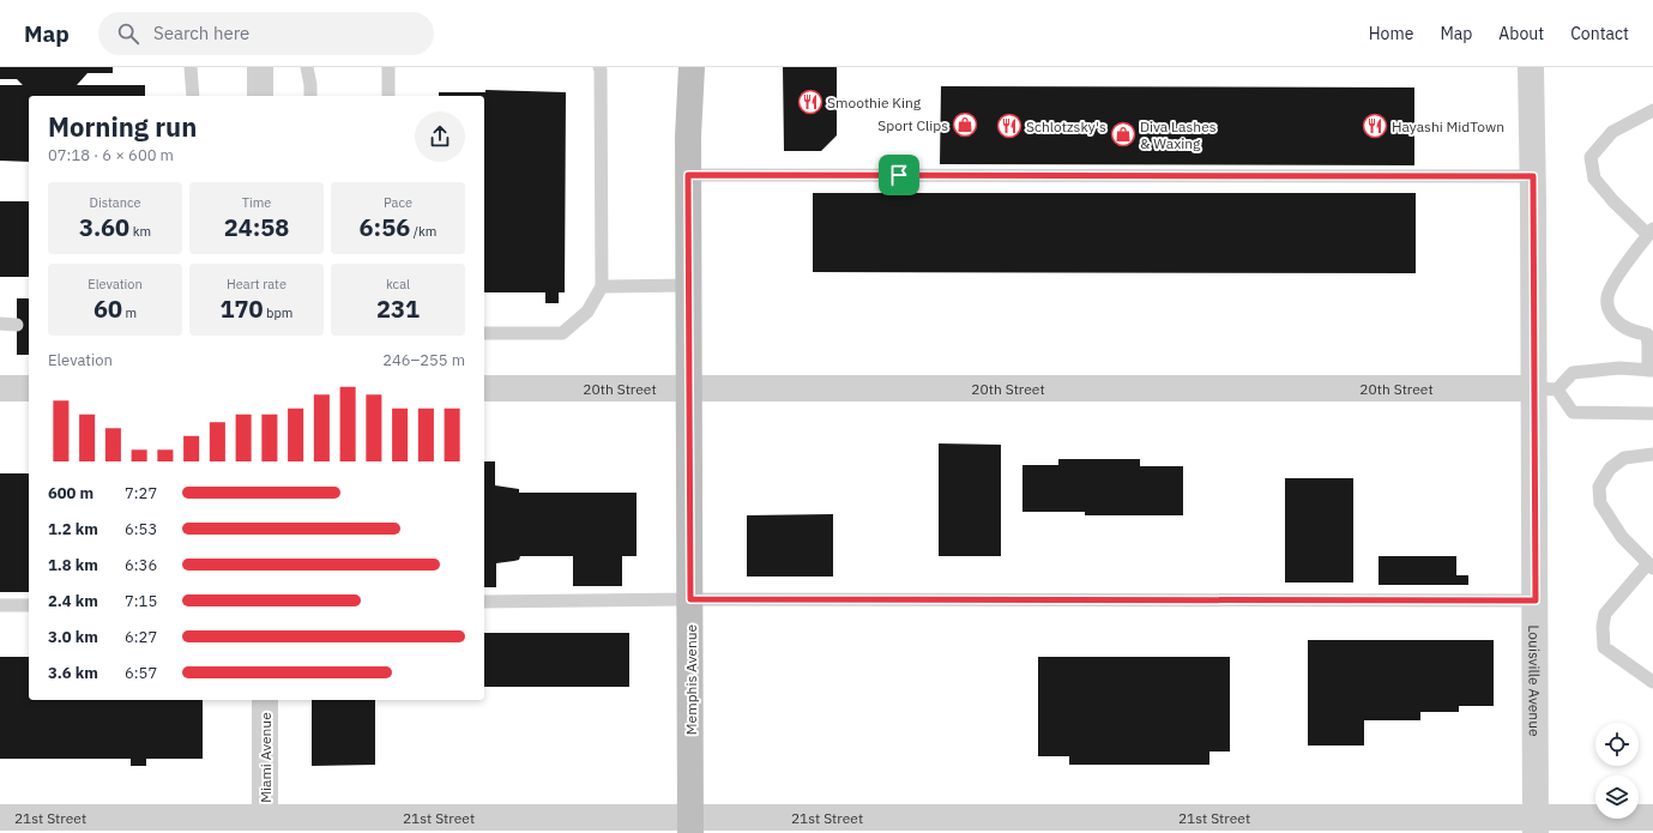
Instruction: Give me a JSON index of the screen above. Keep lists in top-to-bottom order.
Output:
{
  "streets": {
    "street": [
      "20th Street",
      "Memphis Avenue",
      "Louisville Avenue",
      "Miami Avenue",
      "21st Street"
    ]
  },
  "crossings": [
    ["20th Street", "Memphis Avenue"],
    ["20th Street", "Louisville Avenue"],
    ["Memphis Avenue", "21st Street"],
    ["Louisville Avenue", "21st Street"],
    ["Miami Avenue", "21st Street"]
  ],
  "places": {
    "restaurant": ["Smoothie King", "Schlotzsky's", "Hayashi MidTown"],
    "shop": ["Sport Clips", "Diva Lashes & Waxing"]
  },
  "page": {
    "header": "Map",
    "search": "Search here",
    "nav": [
      "Home",
      "Map",
      "About",
      "Contact"
    ],
    "heading": ["Morning run", "07:18 · 6 × 600 m"],
    "stats": [
      ["Distance", "3.60 km"],
      ["Time", "24:58"],
      ["Pace", "6:56 /km"],
      ["Elevation", "60 m"],
      ["Heart rate", "170 bpm"],
      ["kcal", "231"]
    ],
    "chart": ["Elevation", "246–255 m"],
    "list": [
      {
        "name": "600 m",
        "note": "7:27"
      },
      {
        "name": "1.2 km",
        "note": "6:53"
      },
      {
        "name": "1.8 km",
        "note": "6:36"
      },
      {
        "name": "2.4 km",
        "note": "7:15"
      },
      {
        "name": "3.0 km",
        "note": "6:27"
      },
      {
        "name": "3.6 km",
        "note": "6:57"
      }
    ]
  }
}
